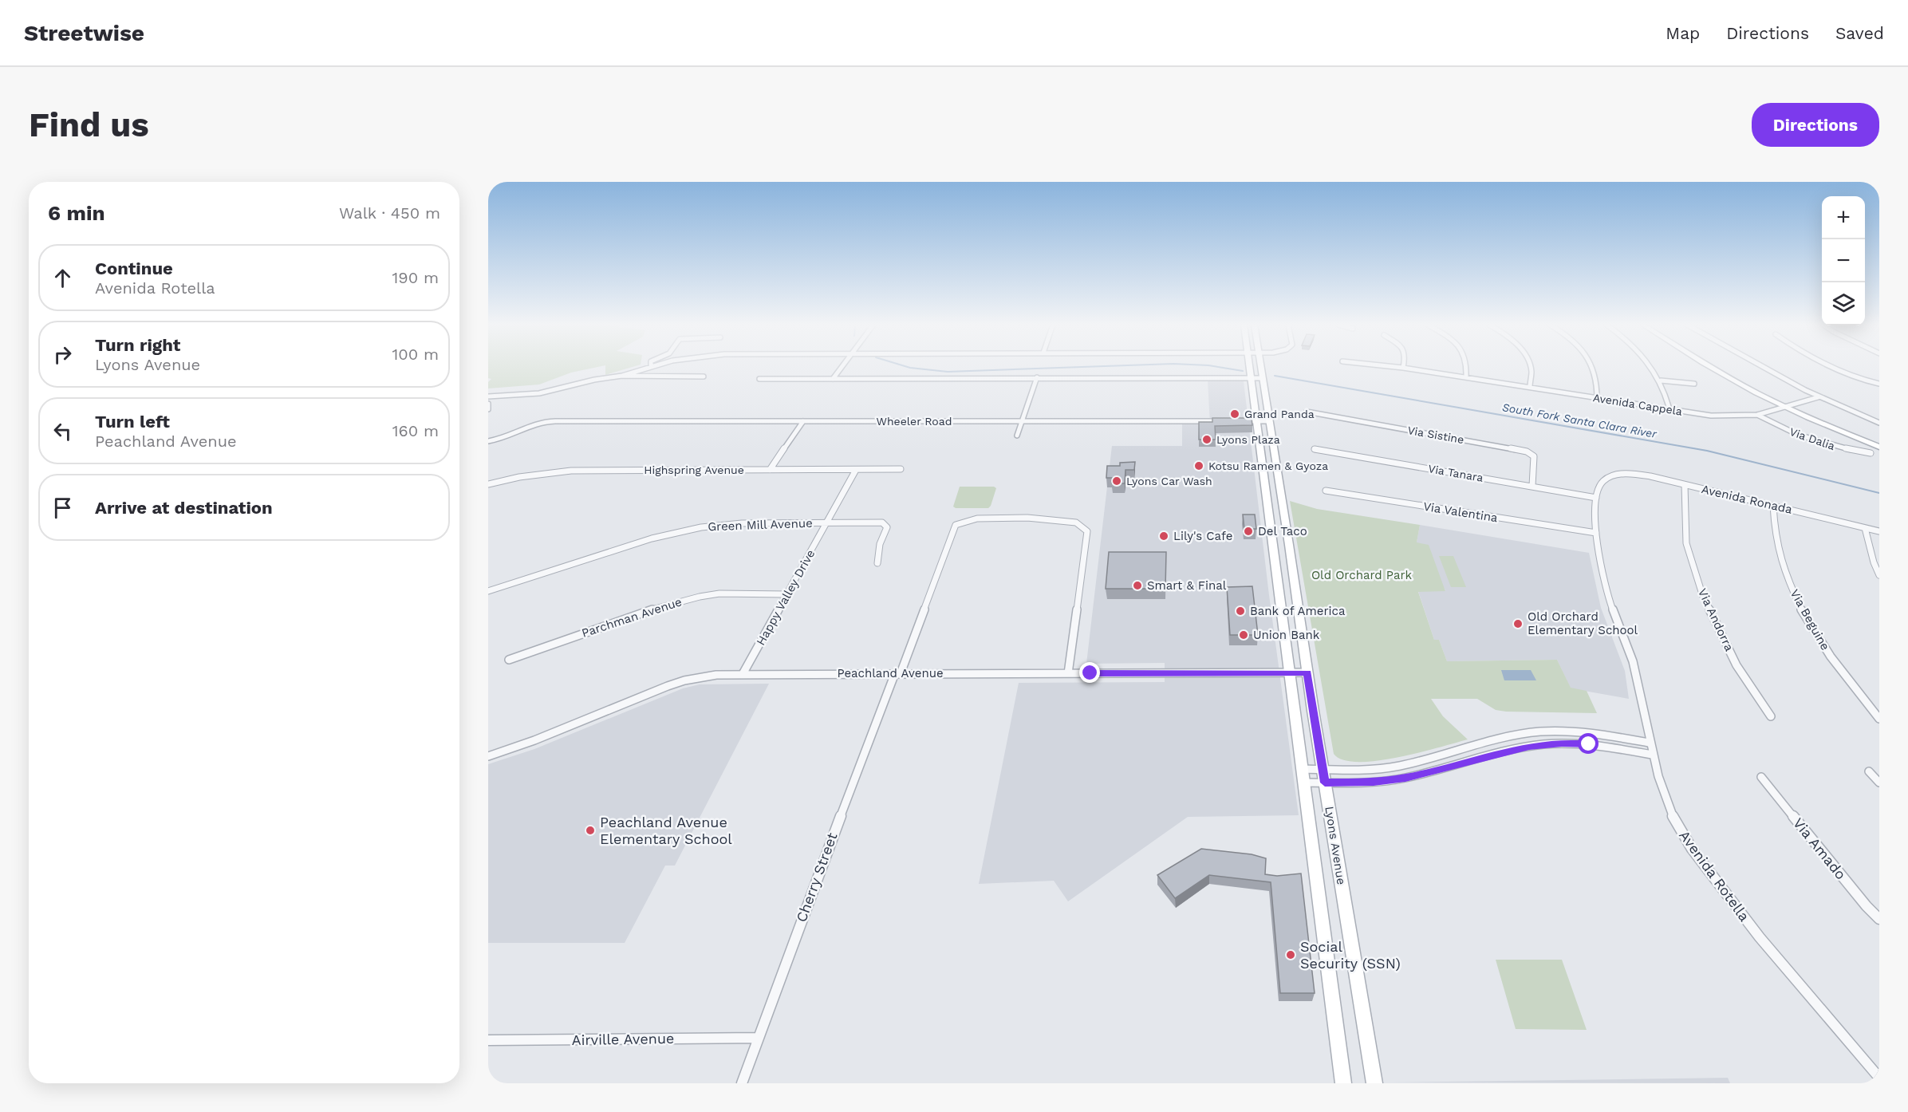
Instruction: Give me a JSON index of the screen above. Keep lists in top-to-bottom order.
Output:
{
  "streets": {
    "main road": ["Lyons Avenue"],
    "street": [
      "Avenida Cappela",
      "Wheeler Road",
      "Via Sistine",
      "Via Dalia",
      "Highspring Avenue",
      "Via Tanara",
      "Avenida Ronada",
      "Via Valentina",
      "Green Mill Avenue",
      "Happy Valley Drive",
      "Parchman Avenue",
      "Via Andorra",
      "Via Beguine",
      "Peachland Avenue",
      "Via Amado",
      "Avenida Rotella",
      "Cherry Street",
      "Airville Avenue"
    ]
  },
  "crossings": [
    ["Avenida Cappela", "Via Dalia"],
    ["Via Sistine", "Via Tanara"],
    ["Highspring Avenue", "Happy Valley Drive"],
    ["Via Tanara", "Avenida Ronada"],
    ["Via Tanara", "Avenida Rotella"],
    ["Avenida Ronada", "Via Andorra"],
    ["Avenida Ronada", "Via Beguine"],
    ["Avenida Ronada", "Avenida Rotella"],
    ["Via Valentina", "Avenida Rotella"],
    ["Green Mill Avenue", "Happy Valley Drive"],
    ["Happy Valley Drive", "Parchman Avenue"],
    ["Happy Valley Drive", "Peachland Avenue"],
    ["Peachland Avenue", "Lyons Avenue"],
    ["Peachland Avenue", "Cherry Street"],
    ["Cherry Street", "Airville Avenue"]
  ],
  "water": ["South Fork Santa Clara River"],
  "parks": ["Old Orchard Park"],
  "places": [
    "Grand Panda",
    "Lyons Plaza",
    "Kotsu Ramen & Gyoza",
    "Lyons Car Wash",
    "Del Taco",
    "Lily's Cafe",
    "Smart & Final",
    "Bank of America",
    "Old Orchard Elementary School",
    "Union Bank",
    "Peachland Avenue Elementary School",
    "Social Security (SSN)"
  ],
  "page": {
    "header": "Streetwise",
    "nav": ["Map", "Directions", "Saved"],
    "buttons": "Directions",
    "title": "Find us",
    "heading": ["6 min", "Walk · 450 m"],
    "map_buttons": ["+", "−"],
    "list": [
      ["Continue", "Avenida Rotella", "190 m"],
      ["Turn right", "Lyons Avenue", "100 m"],
      ["Turn left", "Peachland Avenue", "160 m"],
      "Arrive at destination"
    ]
  }
}
